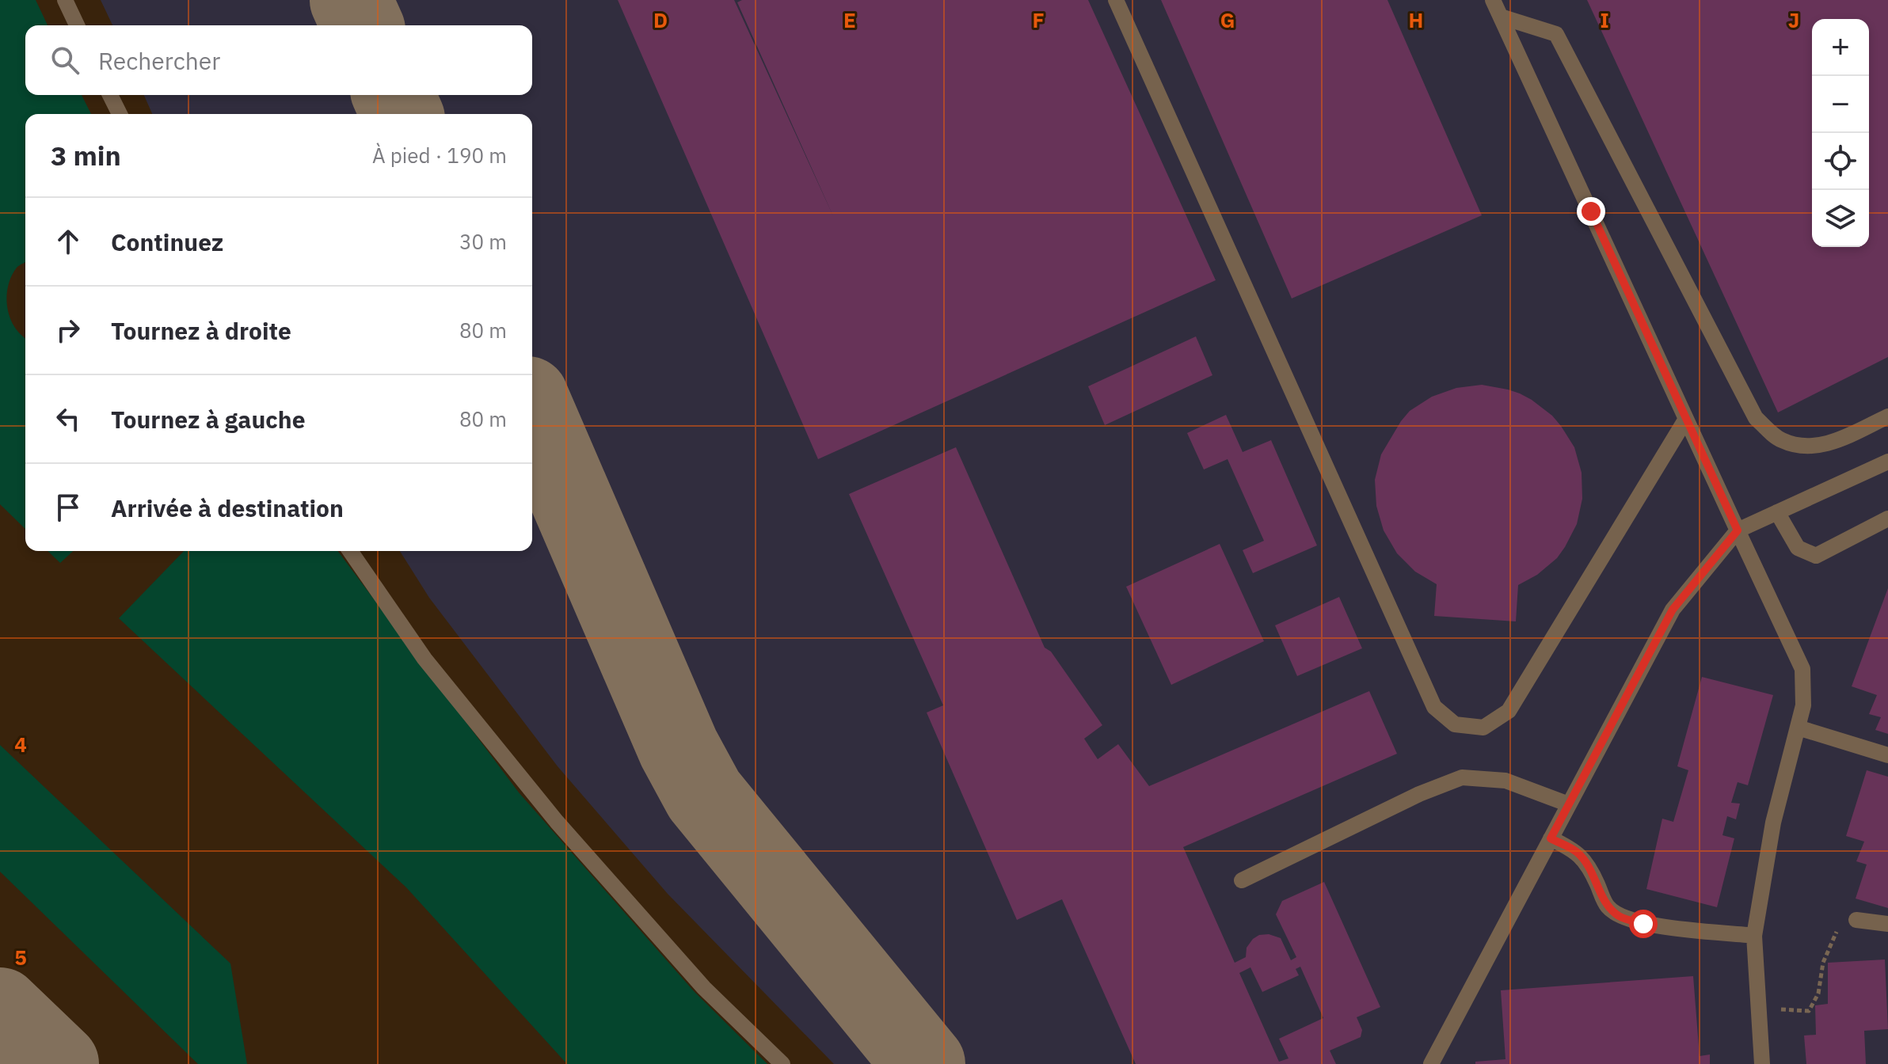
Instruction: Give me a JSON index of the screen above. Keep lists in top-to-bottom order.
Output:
{
  "page": {
    "map_buttons": ["+", "−"],
    "search": "Rechercher",
    "heading": ["3 min", "À pied · 190 m"],
    "list": [
      ["Continuez", "30 m"],
      ["Tournez à droite", "80 m"],
      ["Tournez à gauche", "80 m"],
      "Arrivée à destination"
    ]
  },
  "grid": {
    "columns": [
      "D",
      "E",
      "F",
      "G",
      "H",
      "I",
      "J"
    ],
    "rows": ["4", "5"]
  }
}
